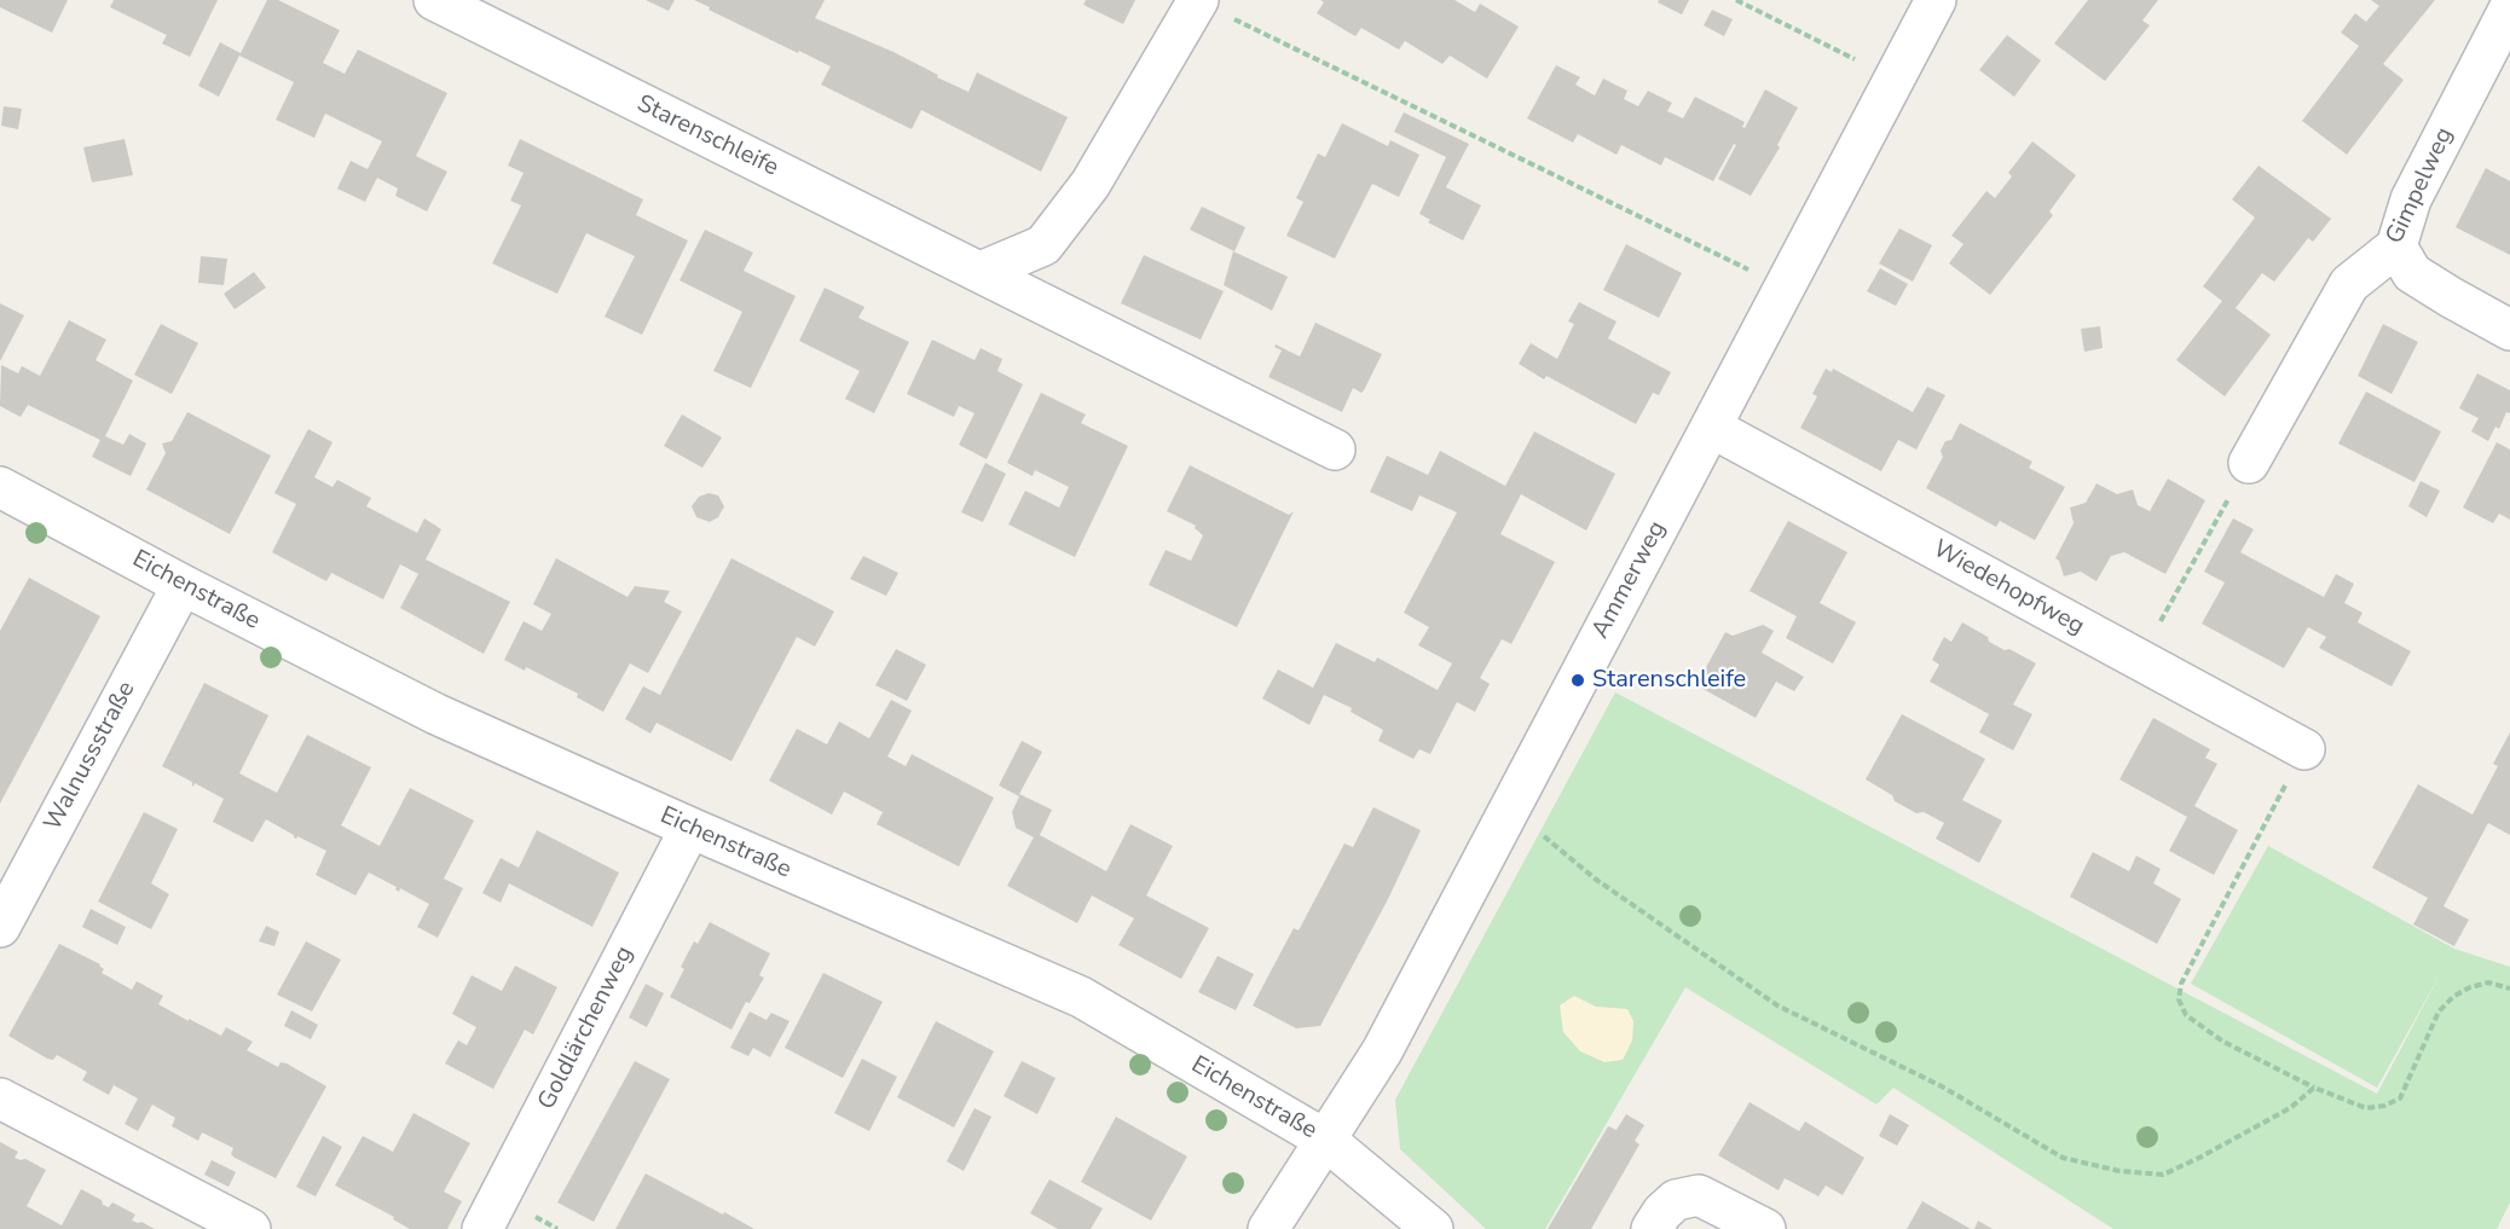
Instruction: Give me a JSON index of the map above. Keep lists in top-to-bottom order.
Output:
{
  "streets": {
    "street": [
      "Starenschleife",
      "Gimpelweg",
      "Ammerweg",
      "Wiedehopfweg",
      "Eichenstraße",
      "Walnussstraße",
      "Goldlärchenweg"
    ]
  },
  "crossings": [
    ["Ammerweg", "Wiedehopfweg"],
    ["Ammerweg", "Eichenstraße"],
    ["Eichenstraße", "Walnussstraße"],
    ["Eichenstraße", "Goldlärchenweg"]
  ],
  "places": ["Starenschleife"]
}
